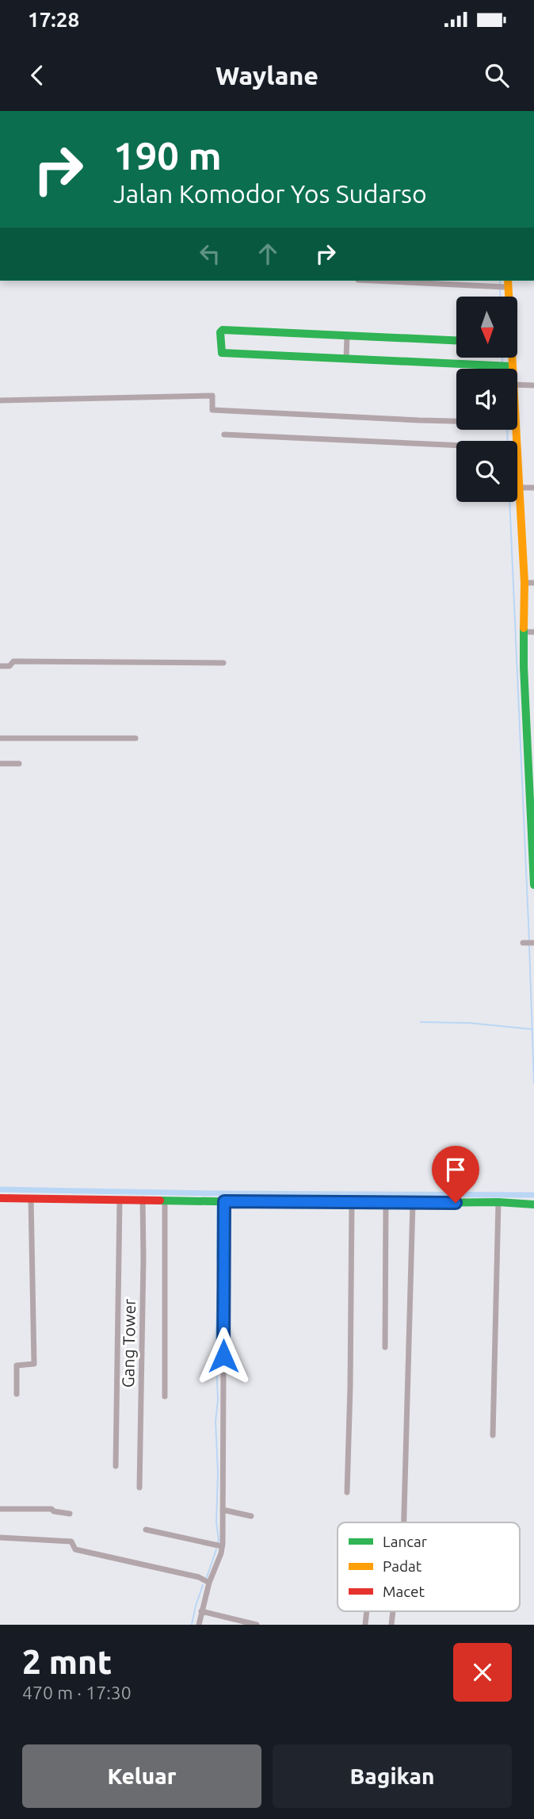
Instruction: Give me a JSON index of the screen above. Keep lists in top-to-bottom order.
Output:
{
  "streets": {
    "street": ["Gang Tower"]
  },
  "legend": ["Lancar", "Padat", "Macet"],
  "north": "bottom",
  "page": {
    "status": "17:28",
    "header": "Waylane",
    "turn": ["190 m", "Jalan Komodor Yos Sudarso"],
    "heading": ["2 mnt", "470 m · 17:30"],
    "buttons": ["Keluar", "Bagikan"]
  }
}
